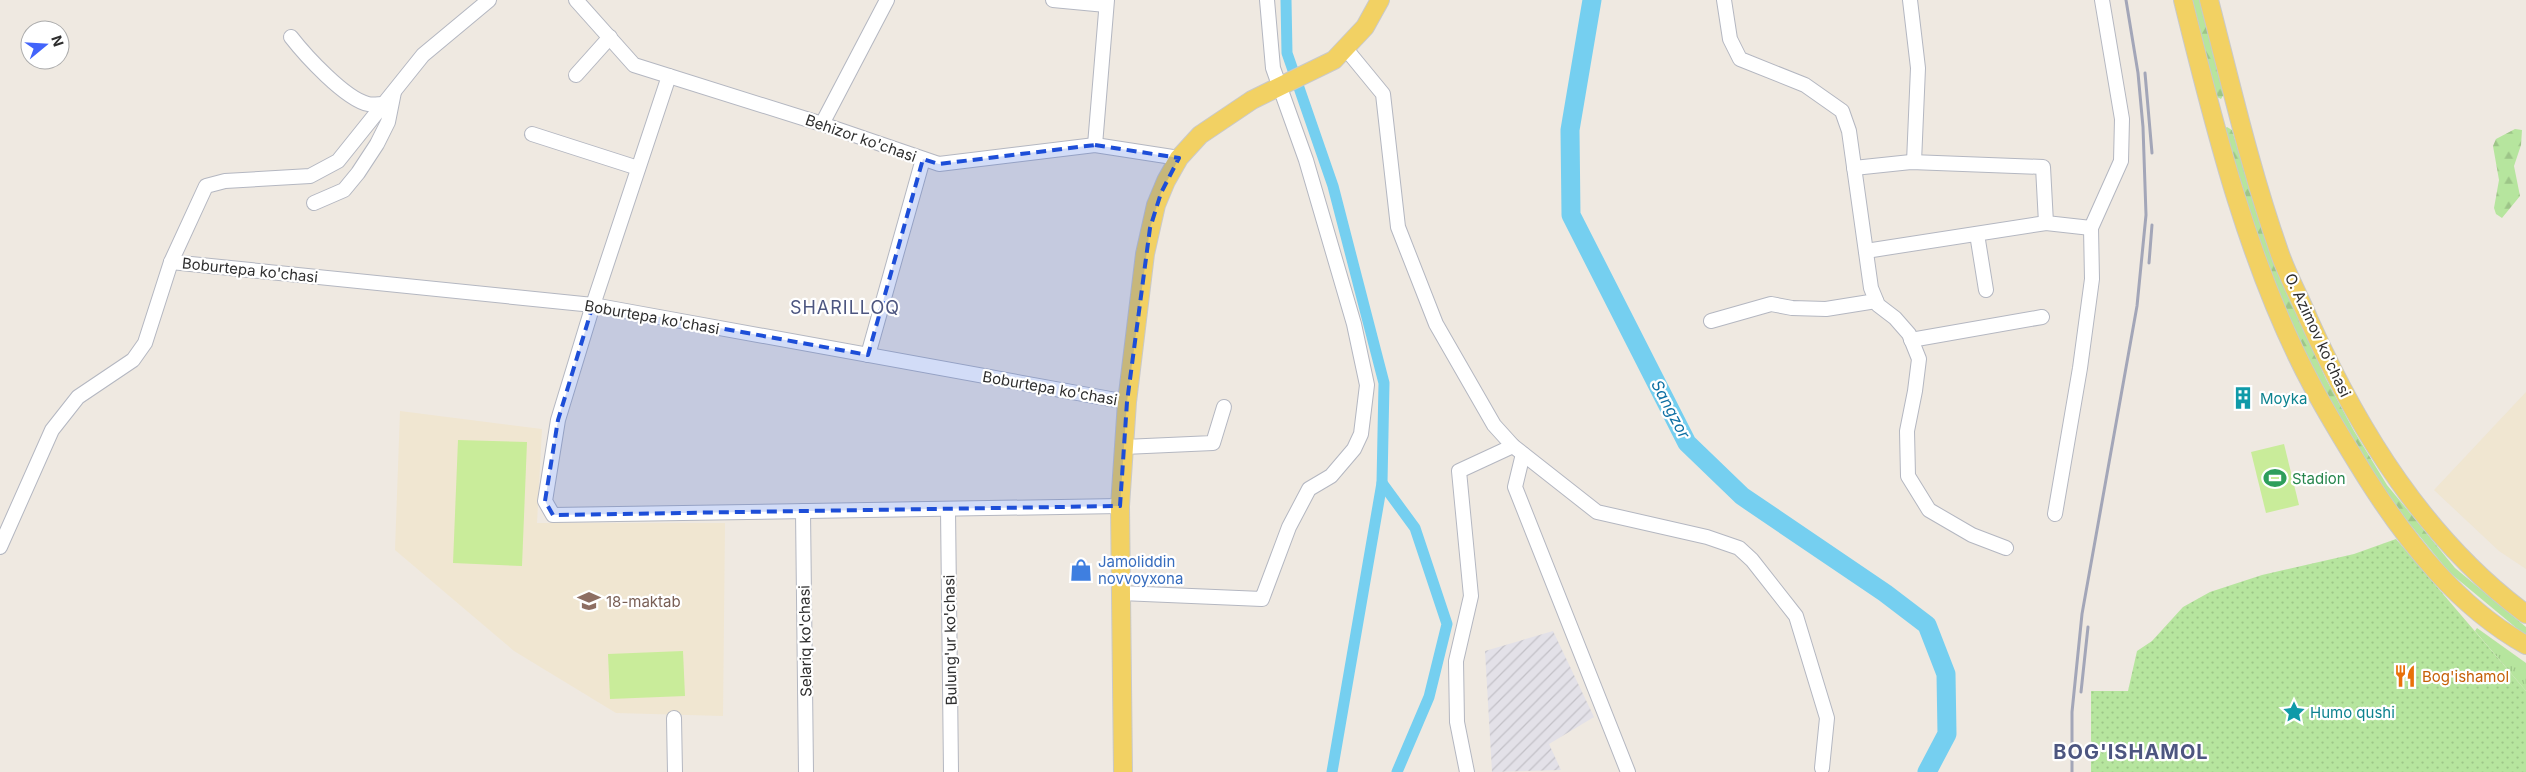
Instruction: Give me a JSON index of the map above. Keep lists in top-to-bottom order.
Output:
{
  "streets": {
    "main road": ["O. Azimov ko'chasi"],
    "street": [
      "Behizor ko'chasi",
      "Boburtepa ko'chasi",
      "Bulung'ur ko'chasi",
      "Selariq ko'chasi"
    ]
  },
  "districts": ["SHARILLOQ", "BOG'ISHAMOL"],
  "water": ["Sangzor"],
  "places": {
    "building": ["Moyka"],
    "sports": ["Stadion"],
    "shop": ["Jamoliddin novvoyxona"],
    "school or university": ["18-maktab"],
    "restaurant": ["Bog'ishamol"],
    "place": ["Humo qushi"]
  },
  "north": "right"
}
